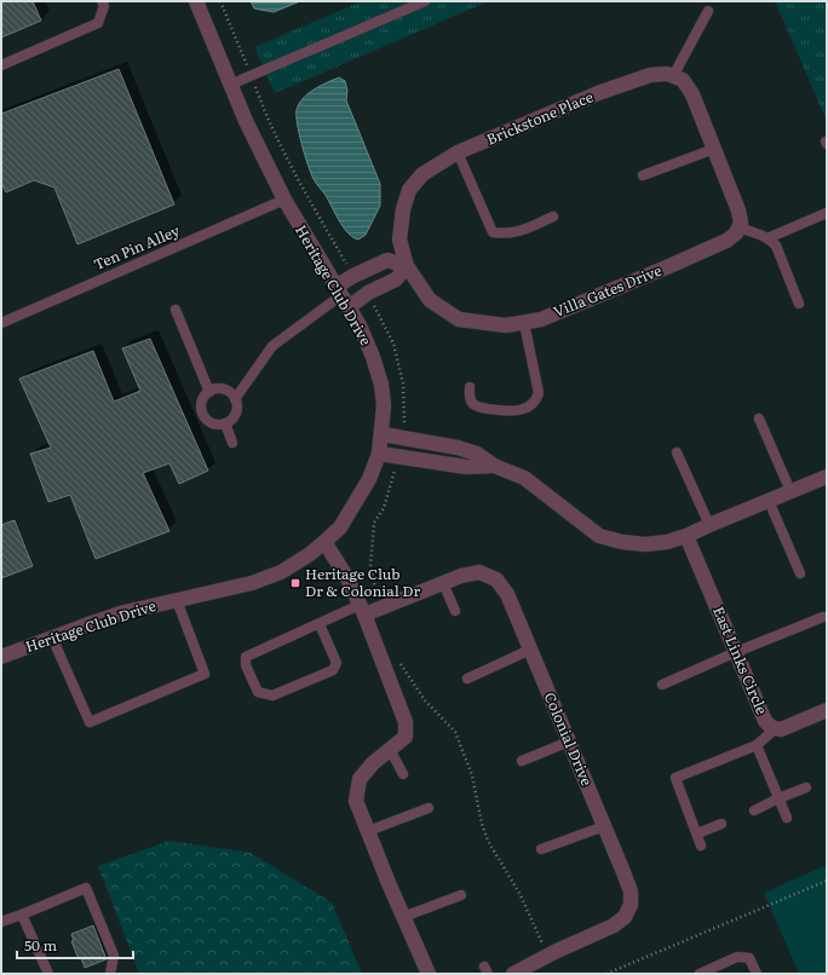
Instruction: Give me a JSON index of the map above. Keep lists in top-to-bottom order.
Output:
{
  "streets": {
    "street": [
      "Brickstone Place",
      "Heritage Club Drive",
      "Villa Gates Drive",
      "East Links Circle",
      "Colonial Drive"
    ],
    "lane": ["Ten Pin Alley"]
  },
  "crossings": [
    ["Brickstone Place", "Villa Gates Drive"],
    ["Ten Pin Alley", "Heritage Club Drive"]
  ],
  "places": {
    "transit": ["Heritage Club Dr & Colonial Dr"]
  },
  "scale_bar": "50 m"
}
